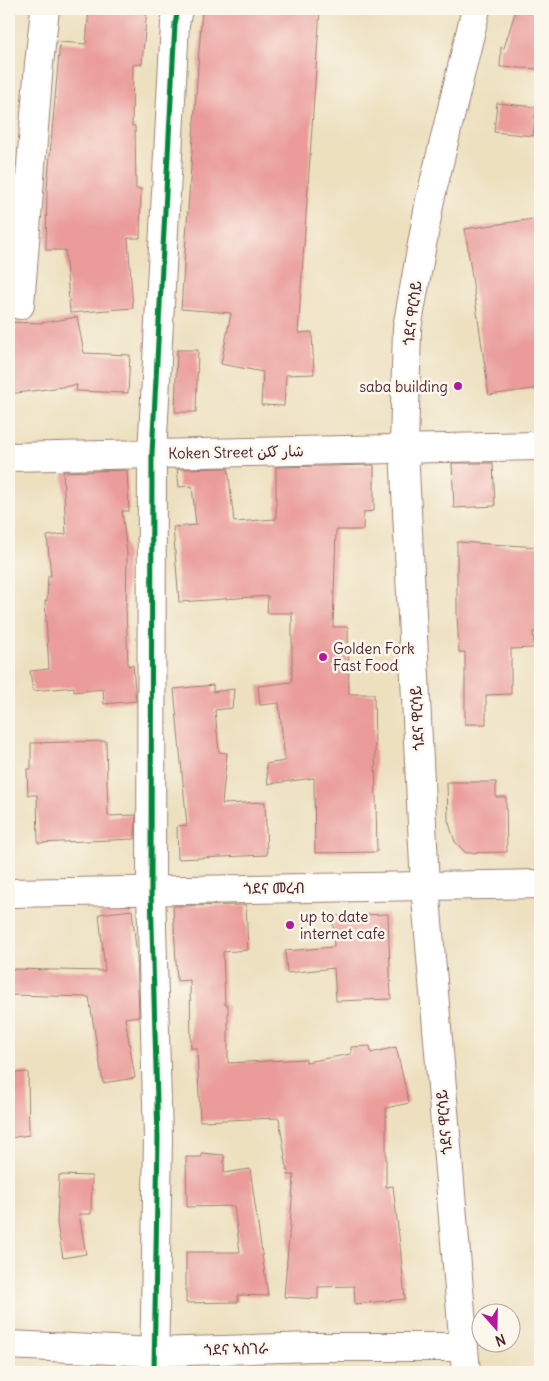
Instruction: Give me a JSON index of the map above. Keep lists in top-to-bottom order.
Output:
{
  "streets": {
    "street": [
      "ጎደና ዋርሳይ",
      "Koken Street شار ككن",
      "ጎደና መረብ",
      "ጎደና ኣስገራ"
    ]
  },
  "crossings": [
    ["ጎደና ዋርሳይ", "Koken Street شار ككن"],
    ["ጎደና ዋርሳይ", "ጎደና መረብ"],
    ["ጎደና ዋርሳይ", "ጎደና ኣስገራ"]
  ],
  "places": ["saba building", "Golden Fork Fast Food", "up to date internet cafe"],
  "north": "bottom"
}
